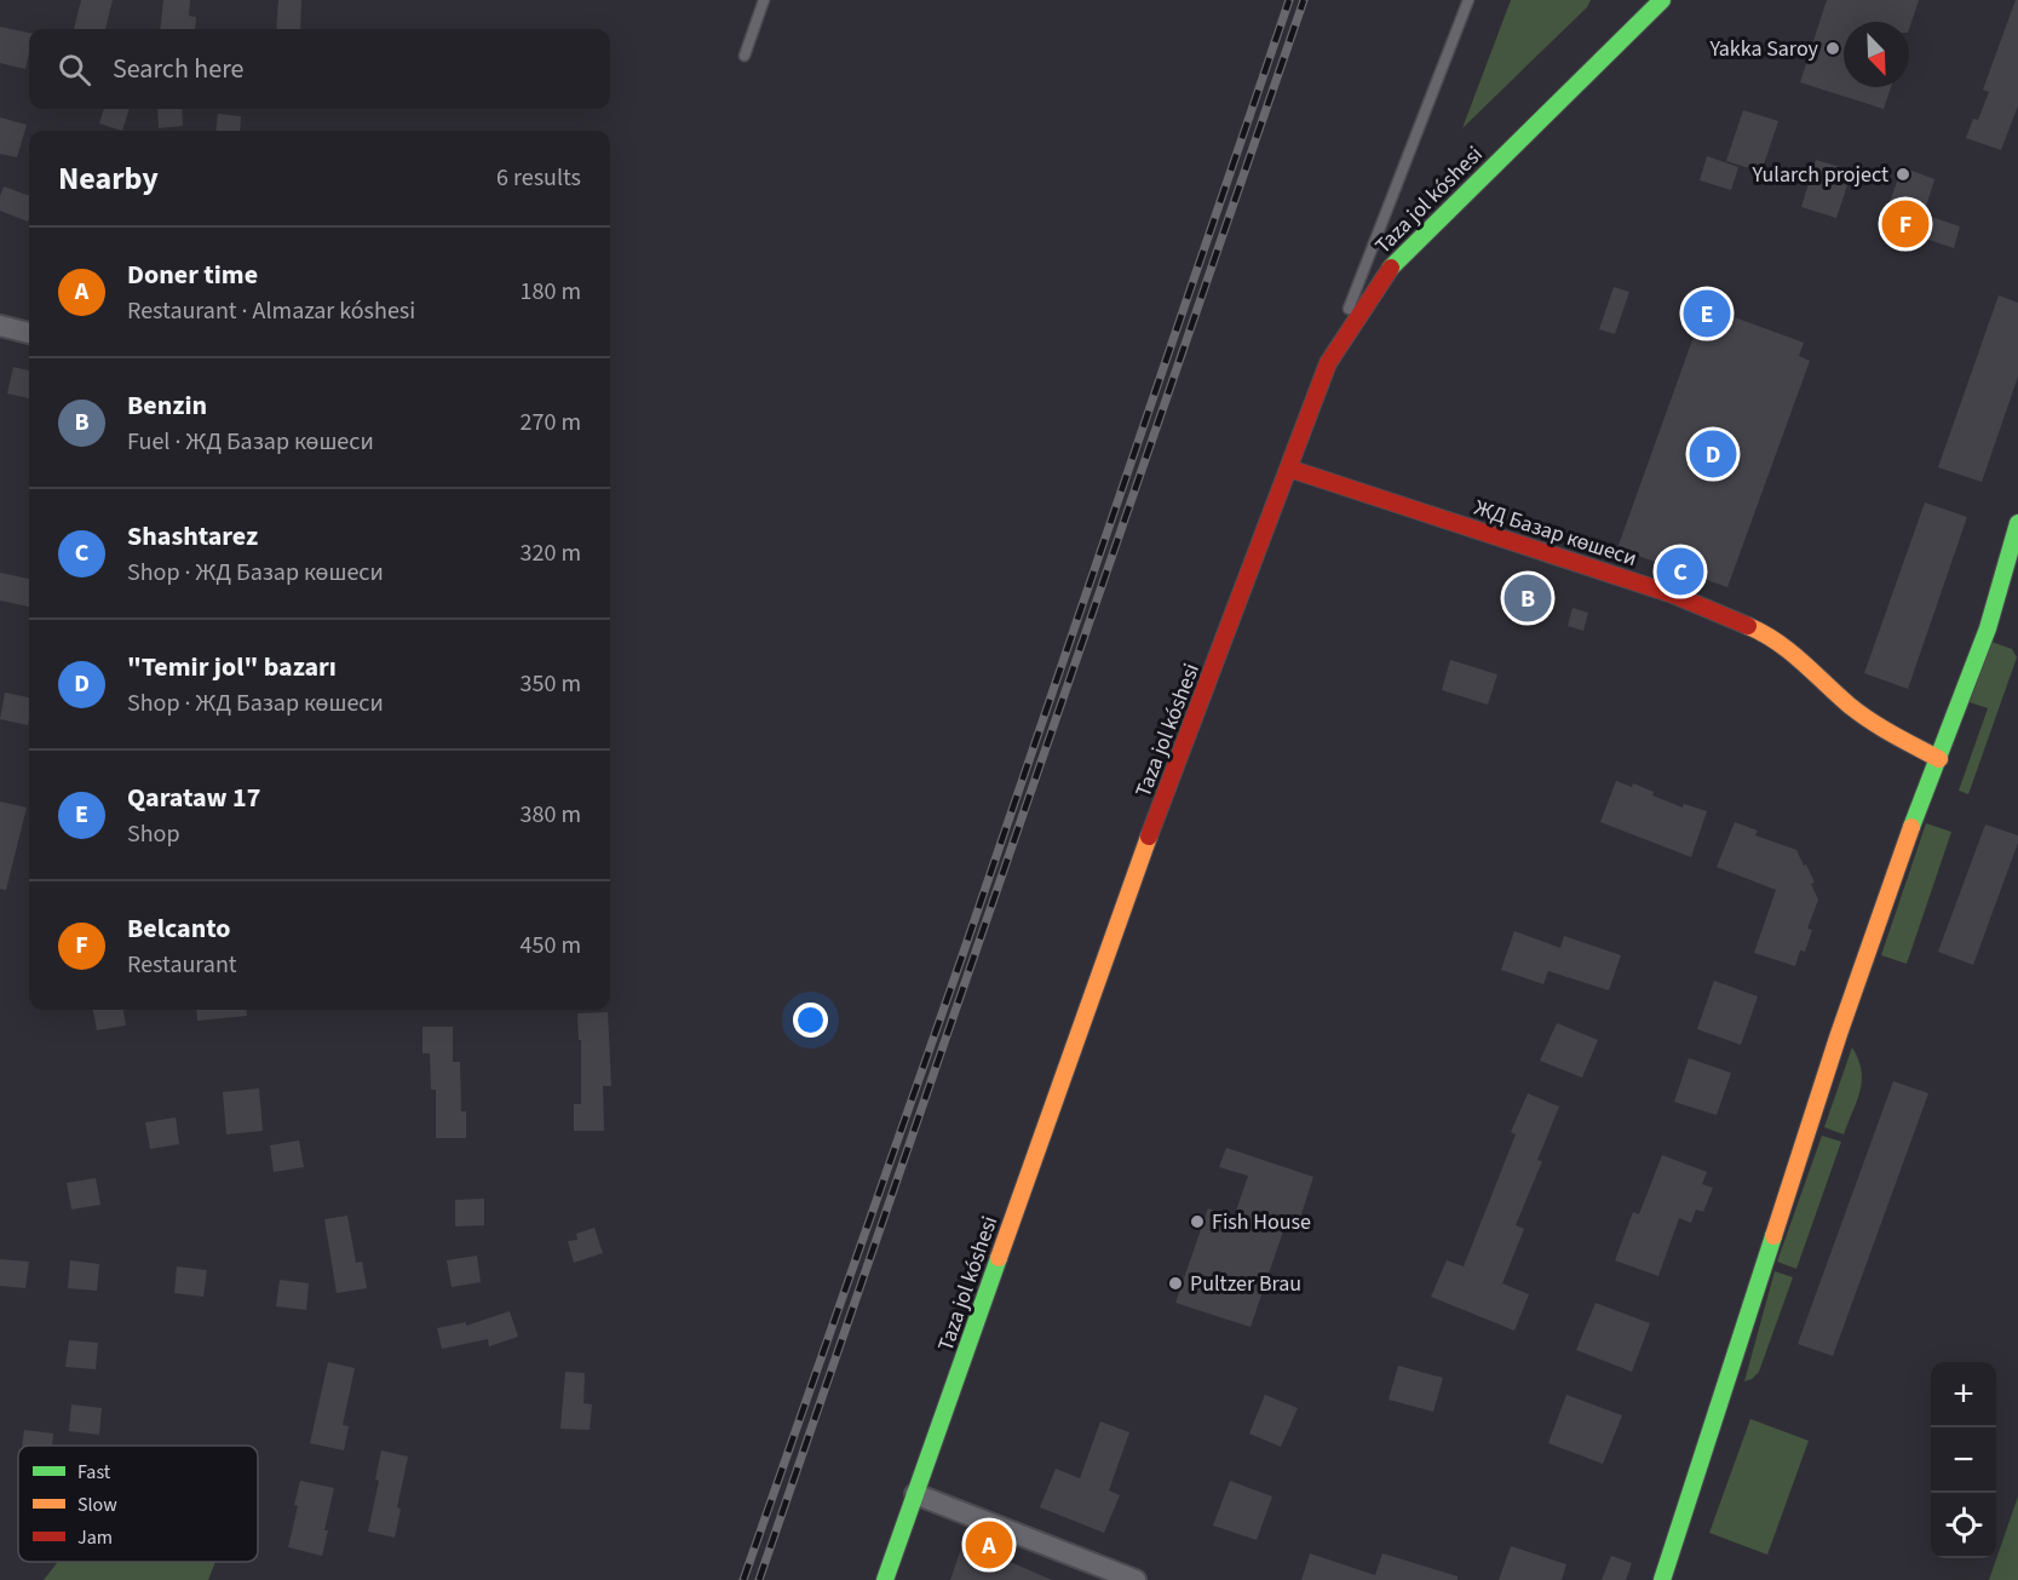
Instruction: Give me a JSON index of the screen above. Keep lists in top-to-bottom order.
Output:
{
  "streets": {
    "street": ["Taza jol kóshesi", "ЖД Базар көшеси"]
  },
  "crossings": [
    ["Taza jol kóshesi", "ЖД Базар көшеси"]
  ],
  "places": [
    "Yakka Saroy",
    "Yularch project",
    "Fish House",
    "Pultzer Brau"
  ],
  "legend": ["Fast", "Slow", "Jam"],
  "north": "bottom right",
  "page": {
    "search": "Search here",
    "heading": ["Nearby", "6 results"],
    "pins": [
      "F",
      "E",
      "D",
      "C",
      "B",
      "A"
    ],
    "list": [
      {
        "mark": "A",
        "name": "Doner time",
        "note": "Restaurant · Almazar kóshesi",
        "value": "180 m"
      },
      {
        "mark": "B",
        "name": "Benzin",
        "note": "Fuel · ЖД Базар көшеси",
        "value": "270 m"
      },
      {
        "mark": "C",
        "name": "Shashtarez",
        "note": "Shop · ЖД Базар көшеси",
        "value": "320 m"
      },
      {
        "mark": "D",
        "name": "\"Temir jol\" bazarı",
        "note": "Shop · ЖД Базар көшеси",
        "value": "350 m"
      },
      {
        "mark": "E",
        "name": "Qarataw 17",
        "note": "Shop",
        "value": "380 m"
      },
      {
        "mark": "F",
        "name": "Belcanto",
        "note": "Restaurant",
        "value": "450 m"
      }
    ],
    "map_buttons": ["+", "−"]
  }
}
